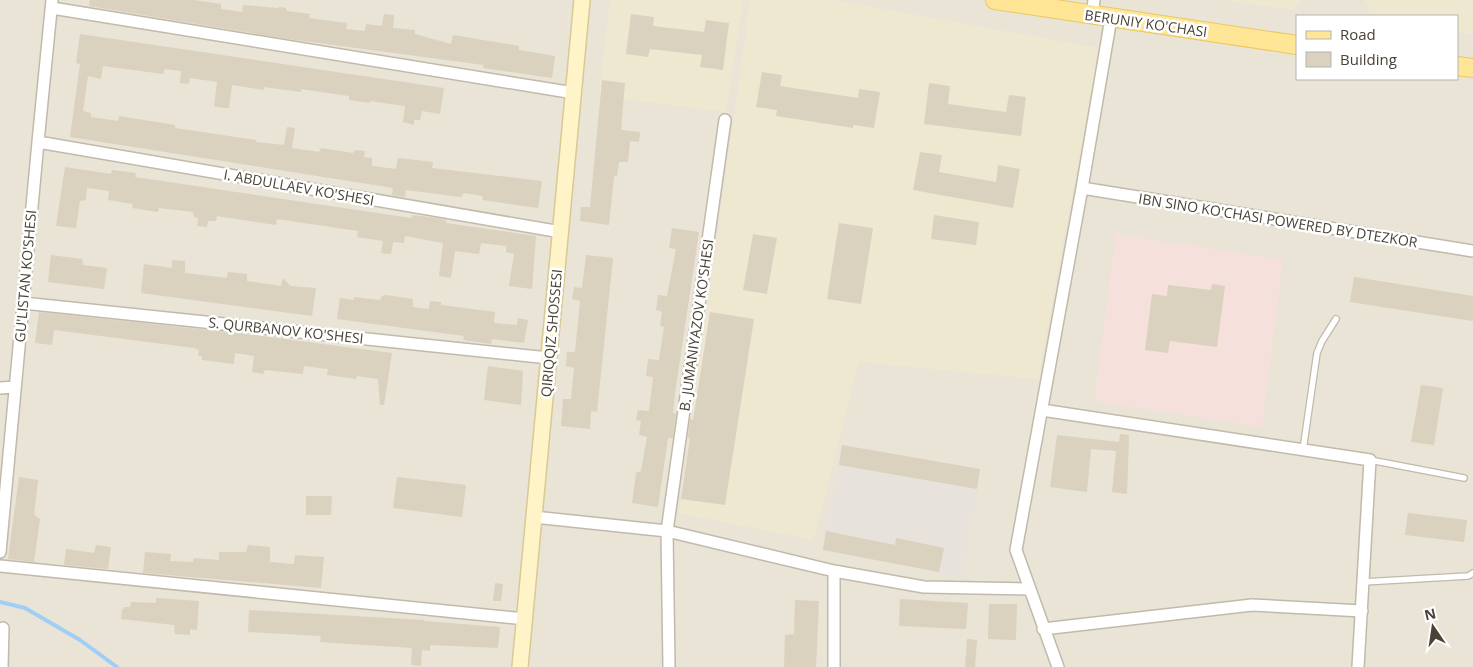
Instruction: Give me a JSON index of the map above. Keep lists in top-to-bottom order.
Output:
{
  "streets": {
    "main road": ["BERUNIY KO'CHASI", "QIRIQQIZ SHOSSESI"],
    "street": [
      "I. ABDULLAEV KO'SHESI",
      "IBN SINO KO'CHASI POWERED BY DTEZKOR",
      "GU'LISTAN KO'SHESI",
      "B. JUMANIYAZOV KO'SHESI",
      "S. QURBANOV KO'SHESI"
    ]
  },
  "crossings": [
    ["I. ABDULLAEV KO'SHESI", "GU'LISTAN KO'SHESI"],
    ["I. ABDULLAEV KO'SHESI", "QIRIQQIZ SHOSSESI"],
    ["GU'LISTAN KO'SHESI", "S. QURBANOV KO'SHESI"],
    ["S. QURBANOV KO'SHESI", "QIRIQQIZ SHOSSESI"]
  ],
  "legend": ["Road", "Building"],
  "north": "top"
}
